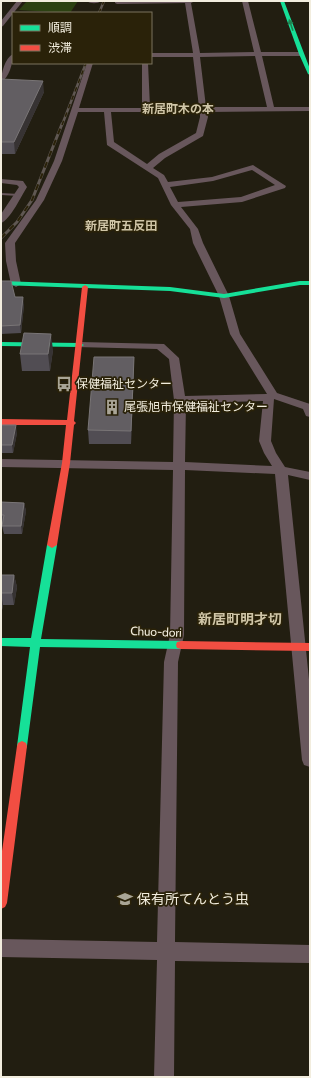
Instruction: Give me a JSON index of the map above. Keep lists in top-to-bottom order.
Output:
{
  "streets": {
    "street": ["Chuo-dori"]
  },
  "districts": ["新居町木の本", "新居町五反田", "新居町明才切"],
  "places": {
    "bus stop": ["保健福祉センター"],
    "building": ["尾張旭市保健福祉センター"],
    "school or university": ["保有所てんとう虫"]
  },
  "legend": ["順調", "渋滞"]
}
